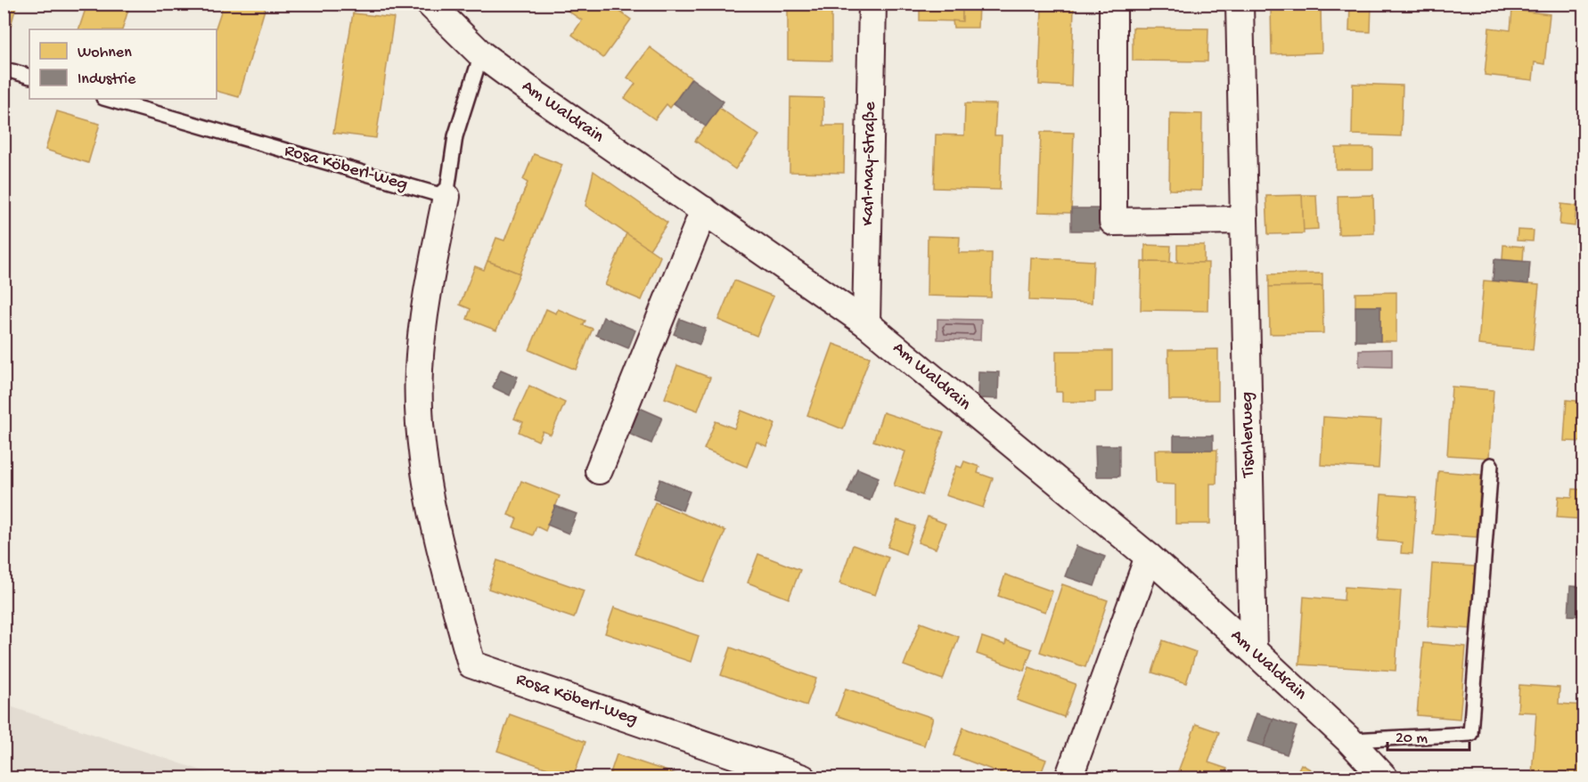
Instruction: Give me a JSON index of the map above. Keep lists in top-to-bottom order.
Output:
{
  "streets": {
    "street": [
      "Am Waldrain",
      "Karl-May-Straße",
      "Rosa Köberl-Weg",
      "Tischlerweg"
    ]
  },
  "crossings": [
    ["Am Waldrain", "Karl-May-Straße"],
    ["Am Waldrain", "Tischlerweg"]
  ],
  "legend": ["Wohnen", "Industrie"],
  "scale_bar": "20 m"
}
